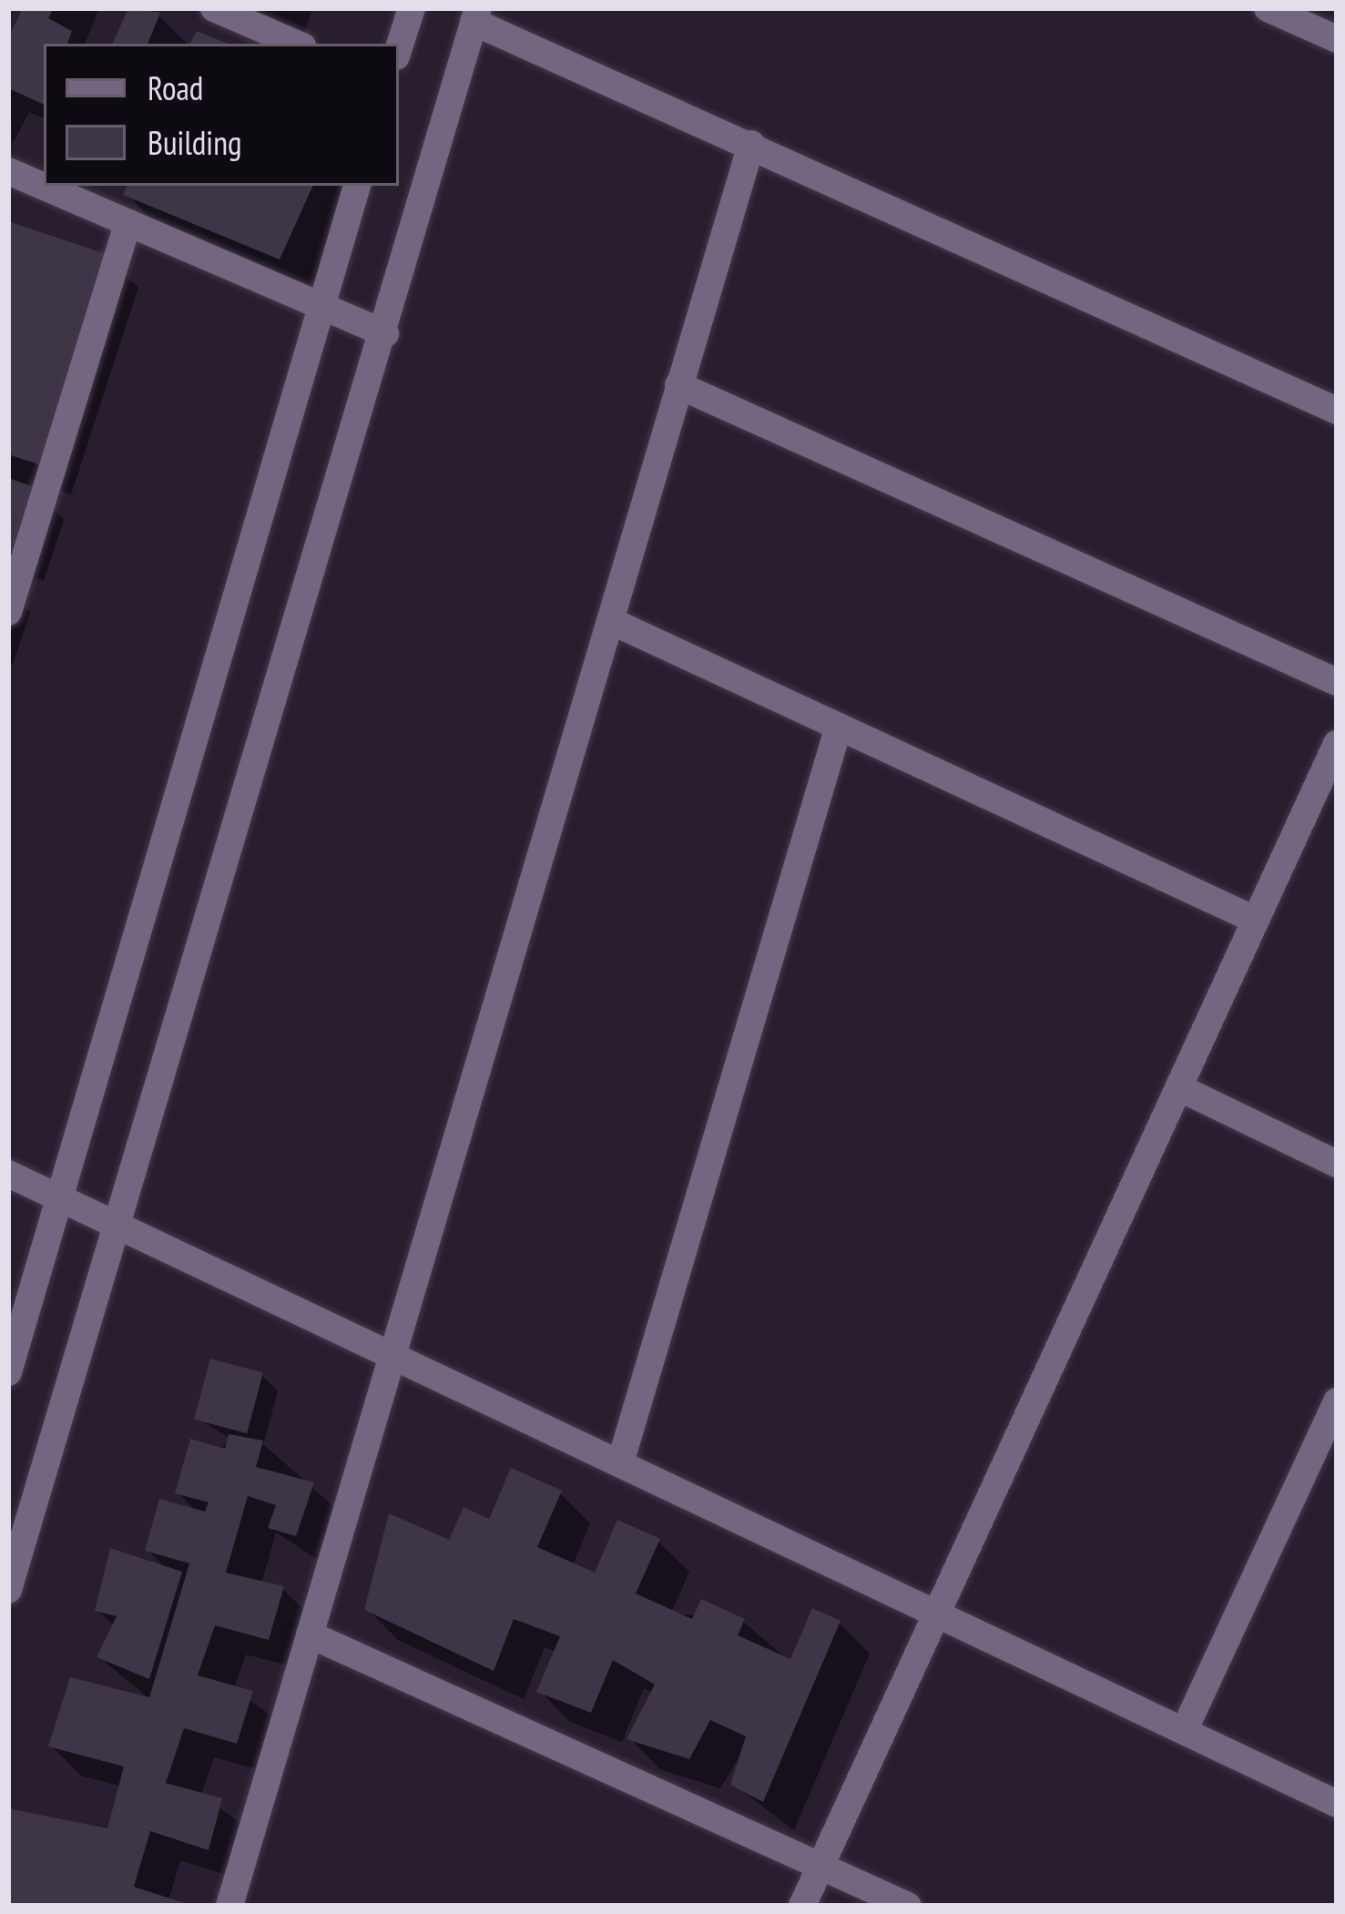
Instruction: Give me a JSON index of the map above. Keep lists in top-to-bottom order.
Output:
{
  "legend": ["Road", "Building"]
}
